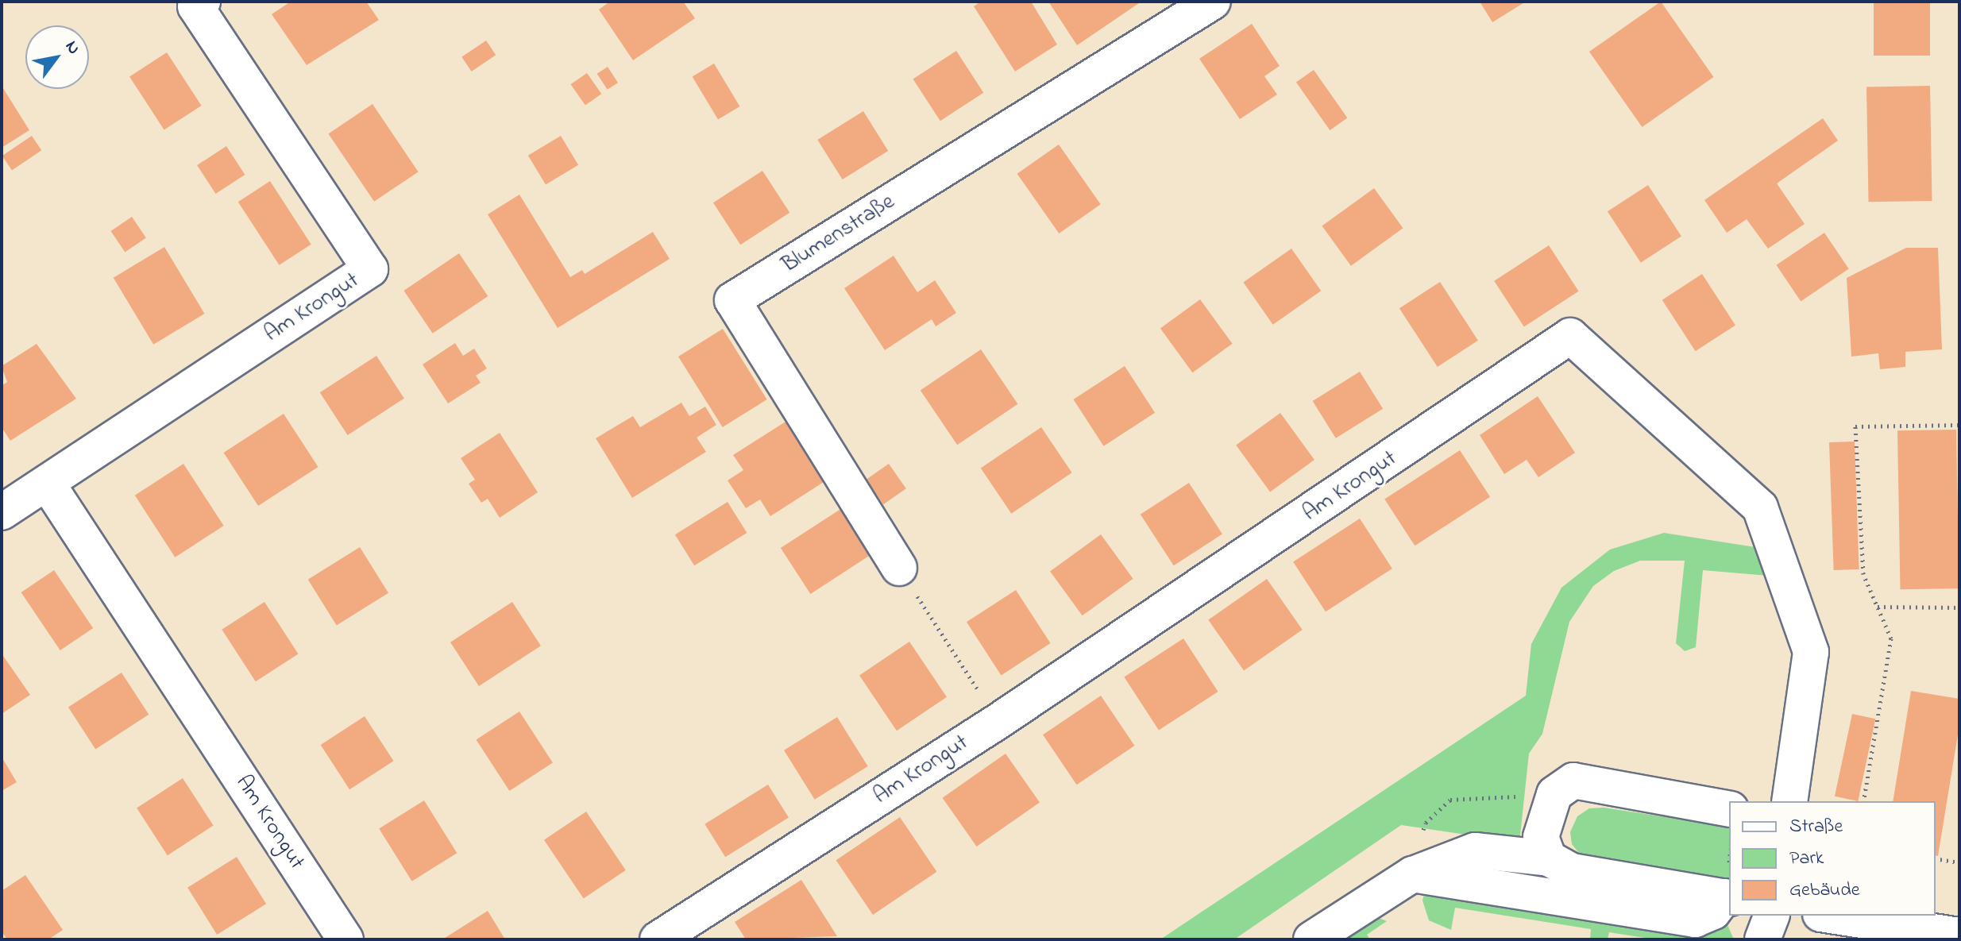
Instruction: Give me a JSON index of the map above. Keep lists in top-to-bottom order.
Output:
{
  "streets": {
    "street": ["Blumenstraße", "Am Krongut"]
  },
  "legend": ["Straße", "Park", "Gebäude"],
  "north": "top right"
}
